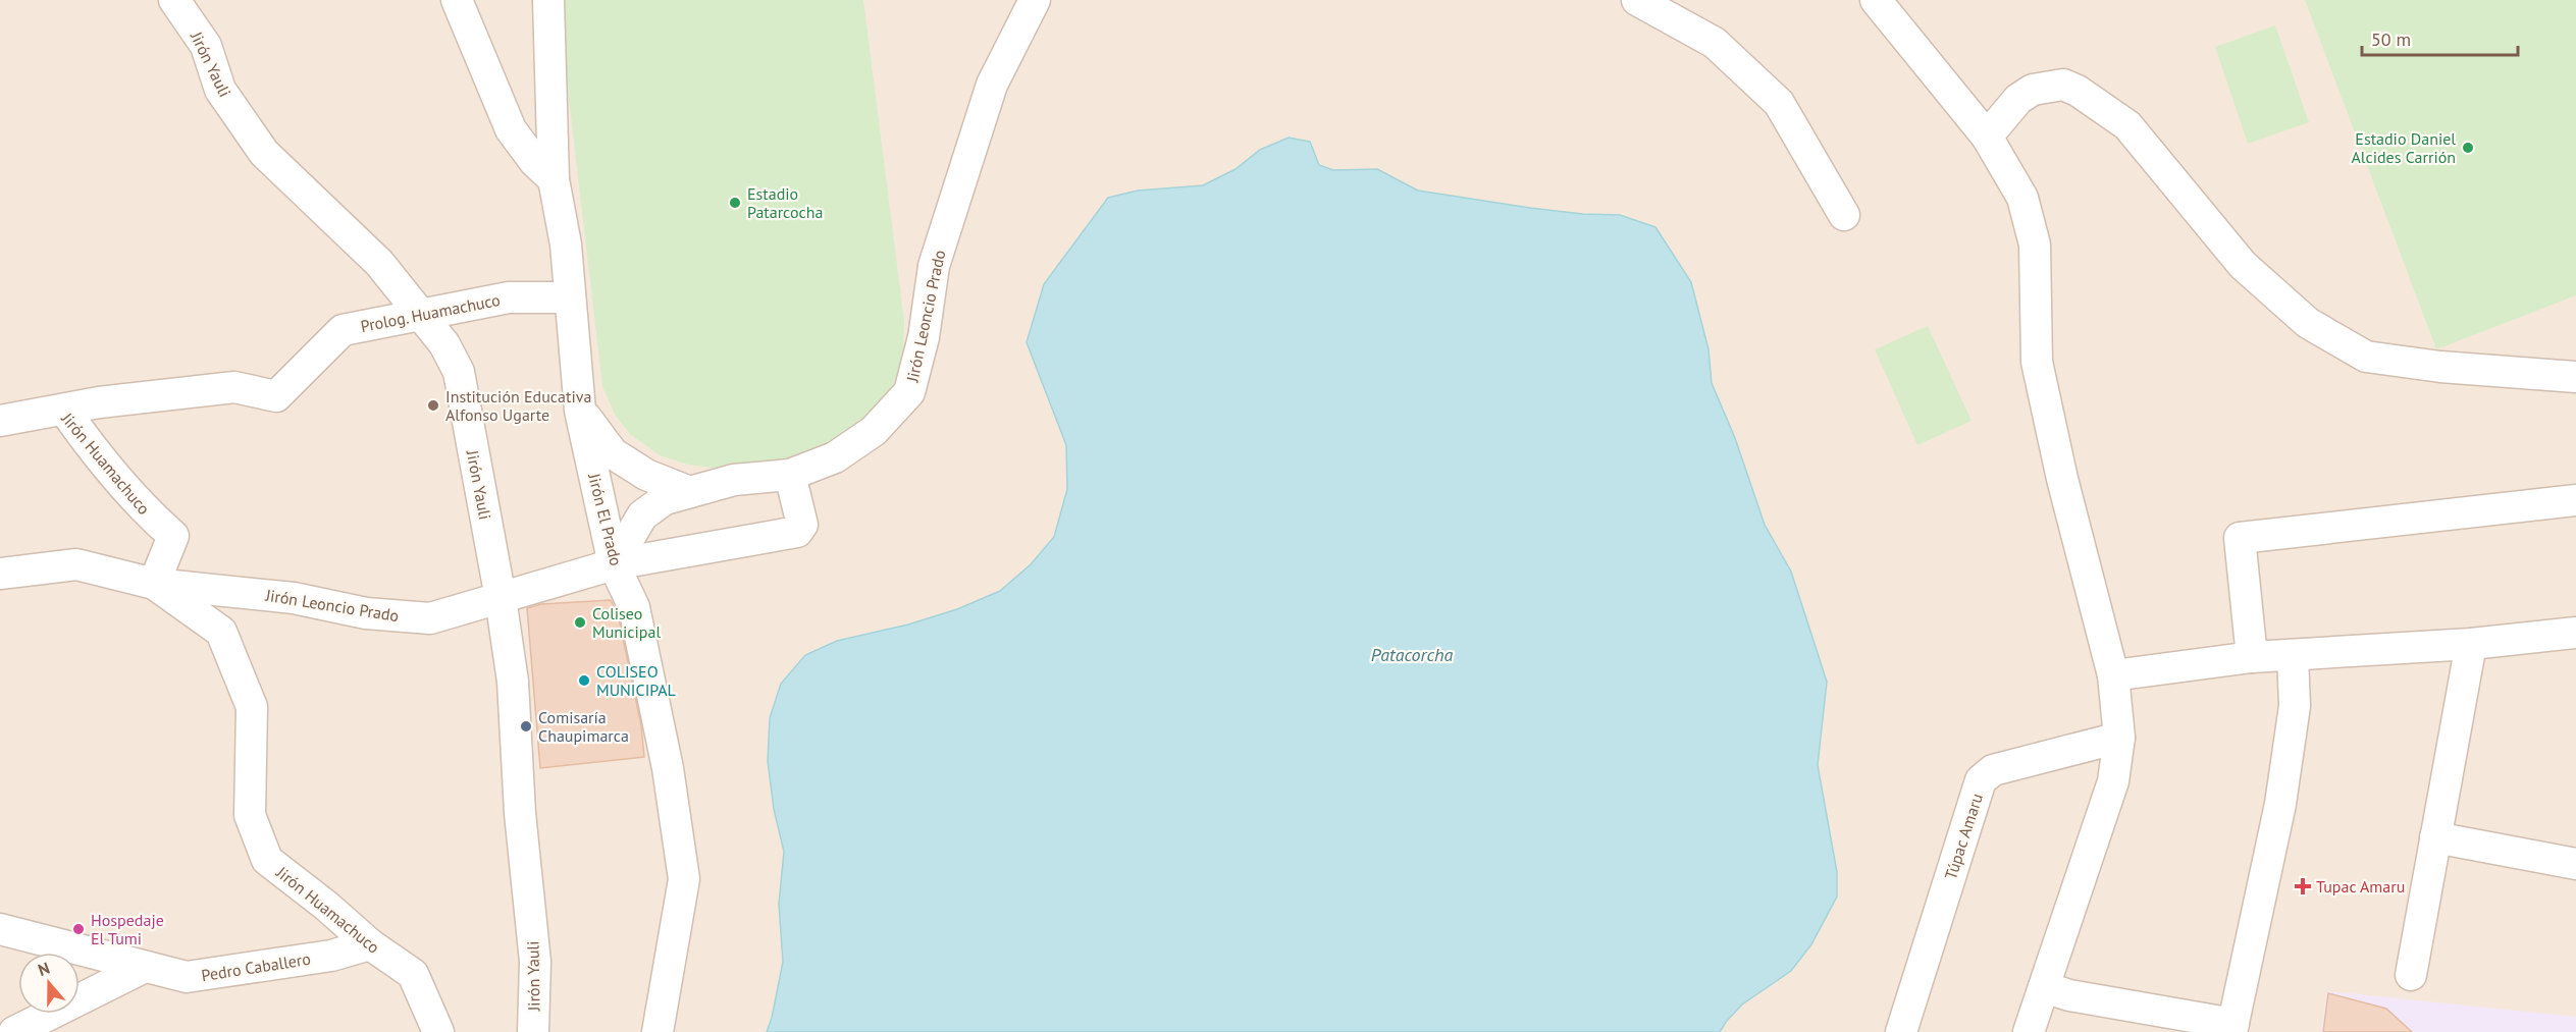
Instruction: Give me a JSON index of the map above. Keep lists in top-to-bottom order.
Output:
{
  "streets": {
    "street": [
      "Jirón Yauli",
      "Prolog. Huamachuco",
      "Jirón Leoncio Prado",
      "Jirón Huamachuco",
      "Jirón El Prado",
      "Túpac Amaru",
      "Pedro Caballero"
    ]
  },
  "crossings": [
    ["Jirón Yauli", "Prolog. Huamachuco"],
    ["Jirón Yauli", "Jirón Leoncio Prado"],
    ["Prolog. Huamachuco", "Jirón Huamachuco"],
    ["Prolog. Huamachuco", "Jirón El Prado"],
    ["Jirón Leoncio Prado", "Jirón Huamachuco"],
    ["Jirón Leoncio Prado", "Jirón El Prado"],
    ["Jirón Huamachuco", "Pedro Caballero"]
  ],
  "water": ["Patacorcha"],
  "places": {
    "other": [
      "Estadio Daniel Alcides Carrión",
      "Estadio Patarcocha",
      "Institución Educativa Alfonso Ugarte",
      "Coliseo Municipal",
      "COLISEO MUNICIPAL",
      "Comisaría Chaupimarca",
      "Hospedaje El Tumi"
    ],
    "health": ["Tupac Amaru"]
  },
  "scale_bar": "50 m",
  "north": "top"
}
